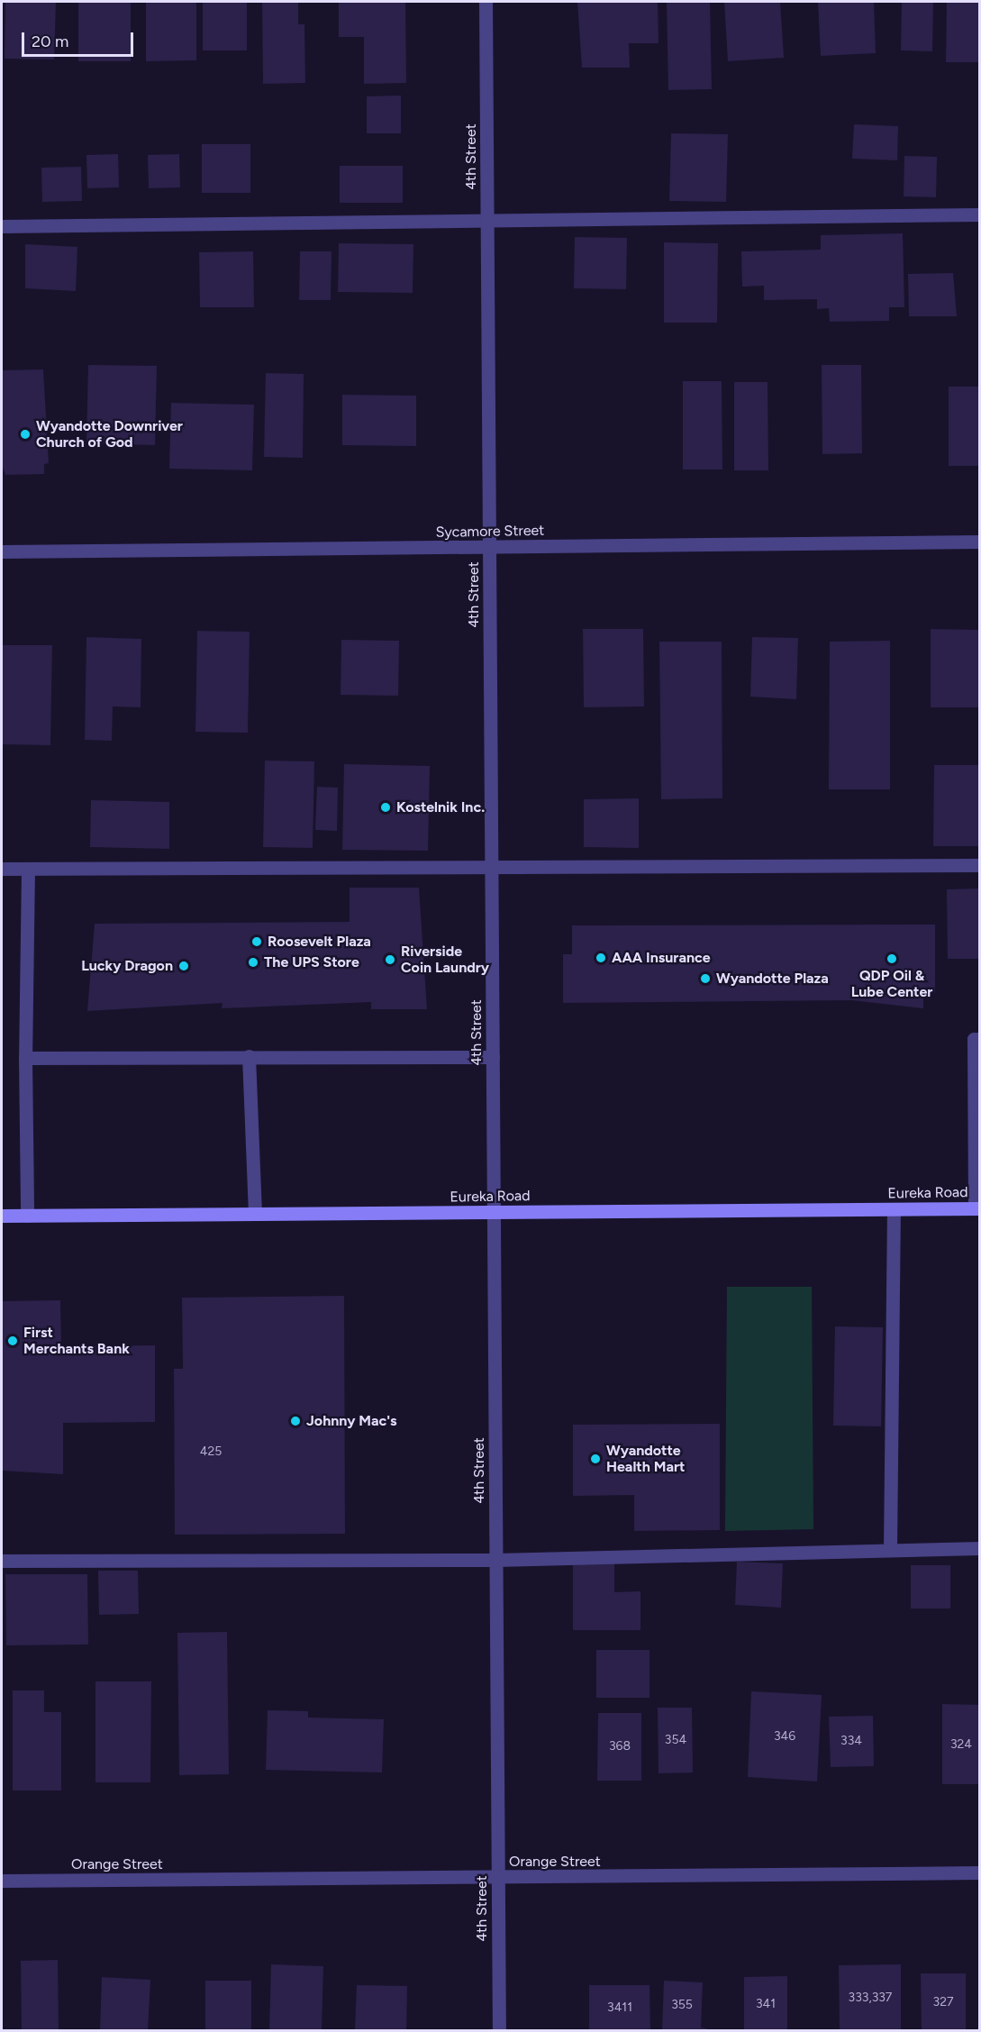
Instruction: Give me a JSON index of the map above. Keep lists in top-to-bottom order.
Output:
{
  "streets": {
    "main road": ["Eureka Road"],
    "street": ["4th Street", "Sycamore Street", "Orange Street"]
  },
  "crossings": [
    ["4th Street", "Sycamore Street"],
    ["4th Street", "Eureka Road"],
    ["4th Street", "Orange Street"]
  ],
  "places": [
    "Wyandotte Downriver Church of God",
    "Kostelnik Inc.",
    "Roosevelt Plaza",
    "AAA Insurance",
    "QDP Oil & Lube Center",
    "Riverside Coin Laundry",
    "The UPS Store",
    "Lucky Dragon",
    "Wyandotte Plaza",
    "First Merchants Bank",
    "Johnny Mac's",
    "Wyandotte Health Mart"
  ],
  "house_numbers": [
    "425",
    "346",
    "354",
    "334",
    "324",
    "368",
    "333,337",
    "327",
    "341",
    "355",
    "3411"
  ],
  "scale_bar": "20 m"
}
